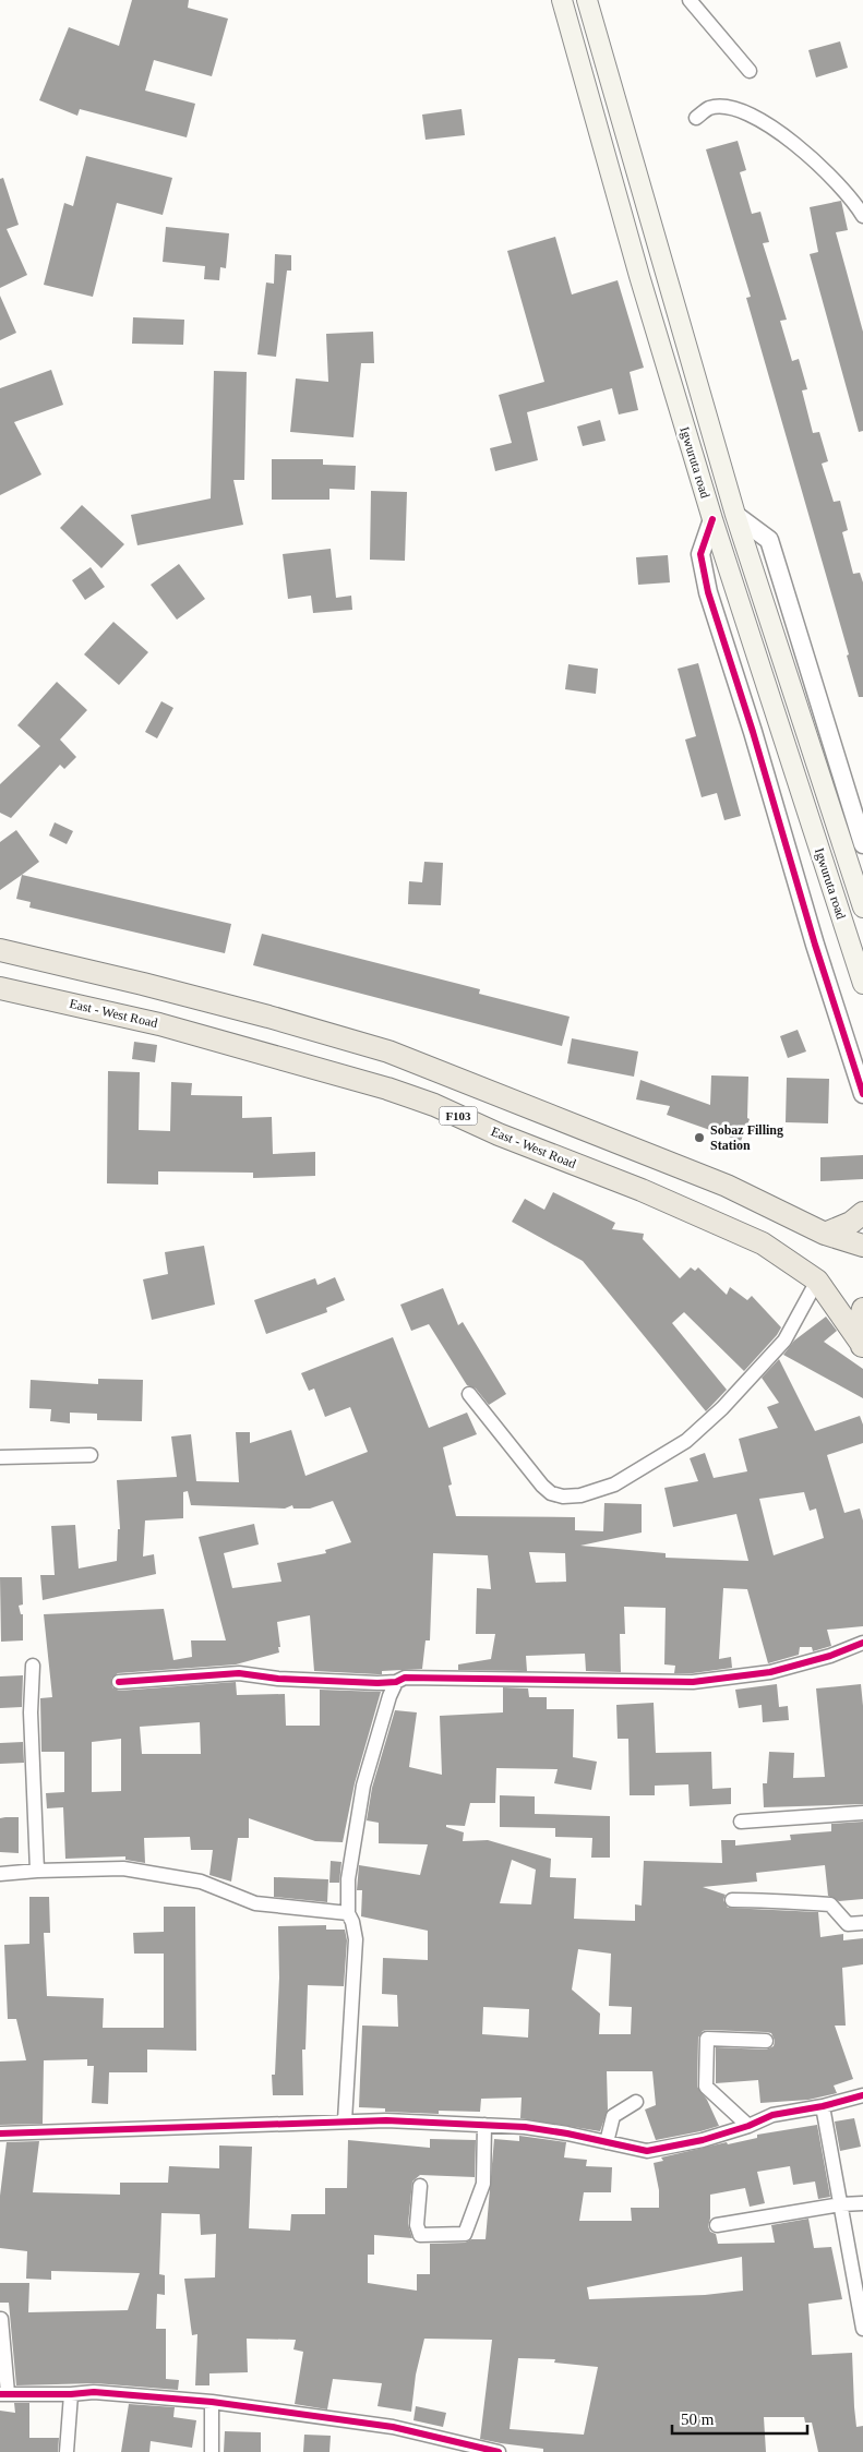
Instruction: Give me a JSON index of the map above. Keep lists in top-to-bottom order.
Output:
{
  "streets": {
    "main road": ["Igwuruta road", "East - West Road", "F103"]
  },
  "places": ["Sobaz Filling Station"],
  "scale_bar": "50 m"
}
